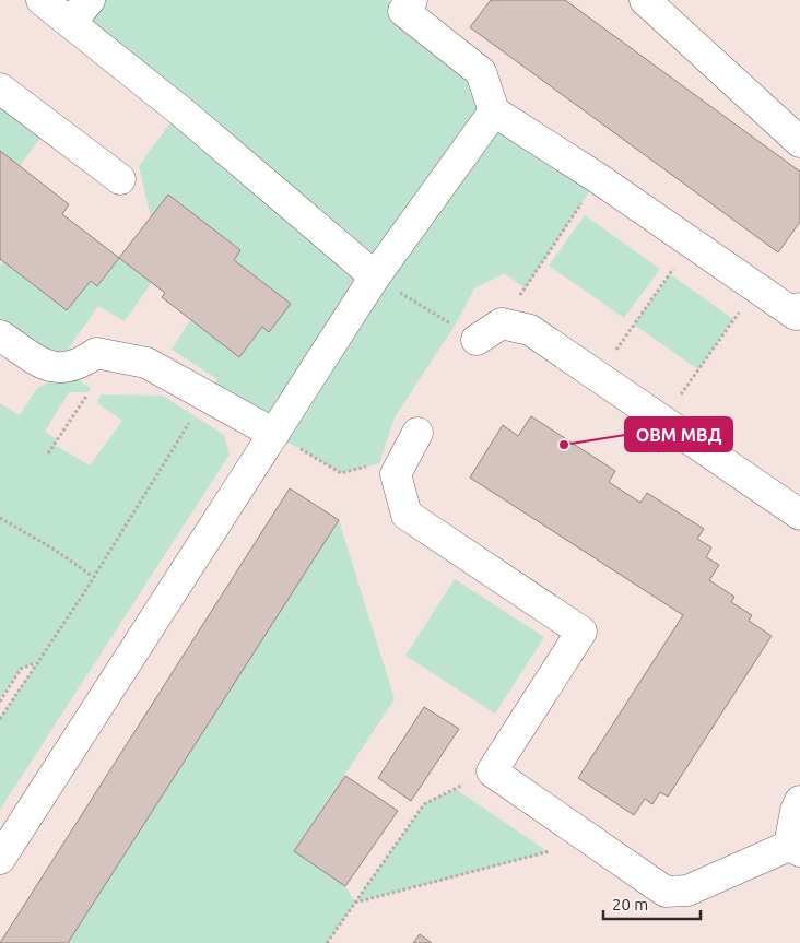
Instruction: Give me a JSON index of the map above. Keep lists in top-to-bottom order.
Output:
{
  "places": ["ОВМ МВД"],
  "scale_bar": "20 m"
}
